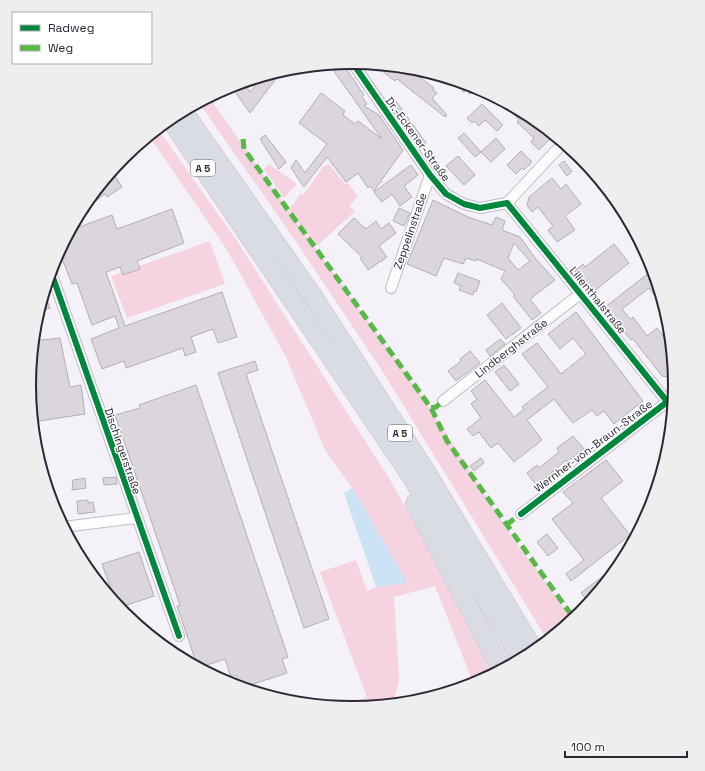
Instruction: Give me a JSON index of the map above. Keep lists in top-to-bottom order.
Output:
{
  "streets": {
    "highway": ["A 5"],
    "street": [
      "Dr.-Eckener-Straße",
      "Zeppelinstraße",
      "Lilienthalstraße",
      "Lindberghstraße",
      "Wernher-von-Braun-Straße",
      "Dischingerstraße"
    ]
  },
  "crossings": [
    ["Dr.-Eckener-Straße", "Zeppelinstraße"],
    ["Dr.-Eckener-Straße", "Lilienthalstraße"],
    ["Lilienthalstraße", "Lindberghstraße"]
  ],
  "legend": ["Radweg", "Weg"],
  "scale_bar": "100 m"
}
